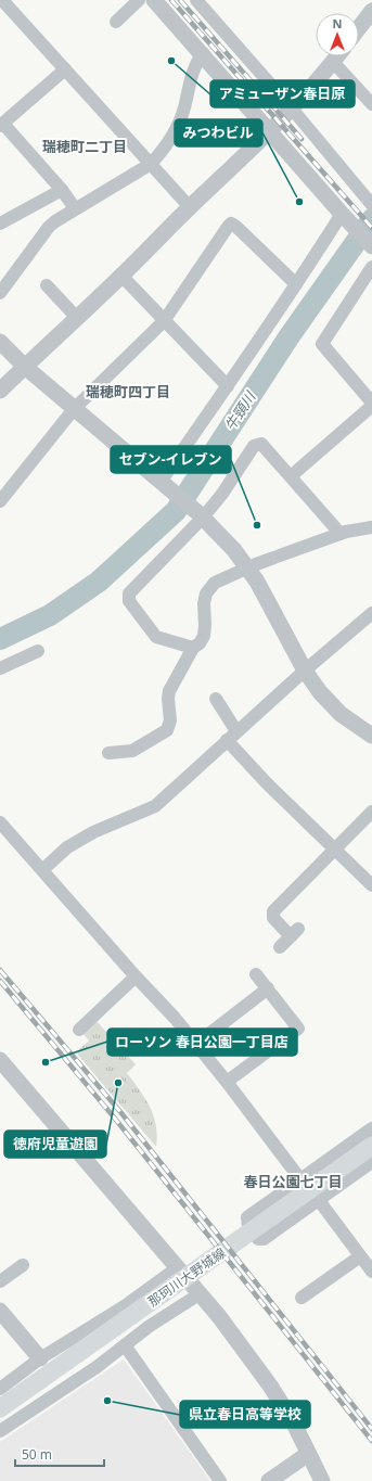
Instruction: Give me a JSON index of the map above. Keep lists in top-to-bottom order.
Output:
{
  "streets": {
    "main road": ["那珂川大野城線"]
  },
  "districts": ["瑞穂町二丁目", "瑞穂町四丁目", "春日公園七丁目"],
  "water": ["牛頸川"],
  "places": [
    "アミューザン春日原",
    "みつわビル",
    "セブン-イレブン",
    "ローソン 春日公園一丁目店",
    "徳府児童遊園",
    "県立春日高等学校"
  ],
  "scale_bar": "50 m",
  "north": "top"
}
